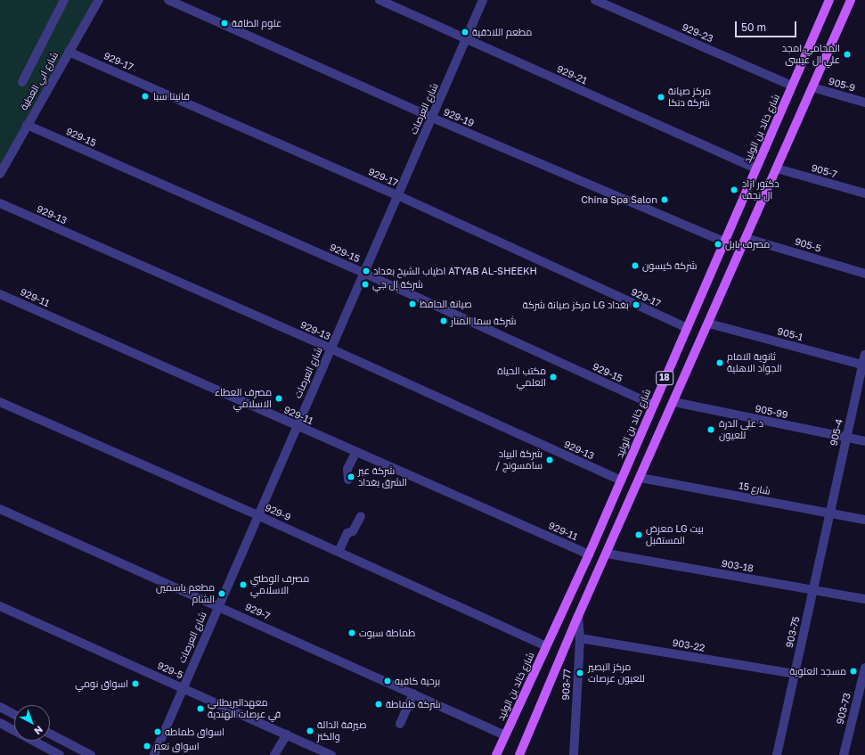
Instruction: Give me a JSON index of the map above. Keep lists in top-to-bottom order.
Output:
{
  "streets": {
    "main road": ["شارع خالد بن الوليد", "18"],
    "street": [
      "929-23",
      "929-17",
      "929-21",
      "شارع ابي العطية",
      "905-9",
      "شارع العرصات",
      "929-19",
      "929-15",
      "905-7",
      "929-13",
      "905-5",
      "929-11",
      "905-1",
      "905-99",
      "905-4",
      "شارع 15",
      "929-9",
      "903-18",
      "929-7",
      "903-75",
      "903-22",
      "929-5",
      "903-77",
      "903-73"
    ]
  },
  "crossings": [
    ["929-23", "شارع خالد بن الوليد"],
    ["929-17", "شارع ابي العطية"],
    ["929-17", "شارع العرصات"],
    ["929-17", "شارع خالد بن الوليد"],
    ["929-21", "شارع العرصات"],
    ["929-21", "شارع خالد بن الوليد"],
    ["شارع ابي العطية", "929-15"],
    ["905-9", "18"],
    ["شارع العرصات", "929-19"],
    ["شارع العرصات", "929-15"],
    ["شارع العرصات", "929-13"],
    ["شارع العرصات", "929-11"],
    ["شارع العرصات", "929-9"],
    ["شارع العرصات", "929-7"],
    ["شارع العرصات", "929-5"],
    ["929-19", "شارع خالد بن الوليد"],
    ["شارع خالد بن الوليد", "929-15"],
    ["شارع خالد بن الوليد", "929-13"],
    ["شارع خالد بن الوليد", "929-11"],
    ["شارع خالد بن الوليد", "929-9"],
    ["شارع خالد بن الوليد", "929-7"],
    ["905-7", "18"],
    ["905-5", "18"],
    ["905-1", "18"],
    ["905-1", "905-4"],
    ["18", "905-99"],
    ["18", "شارع 15"],
    ["18", "903-18"],
    ["18", "903-77"],
    ["905-99", "905-4"],
    ["905-4", "شارع 15"],
    ["905-4", "903-75"],
    ["شارع 15", "903-75"],
    ["903-18", "903-75"],
    ["903-75", "903-22"],
    ["903-22", "903-77"]
  ],
  "places": [
    "علوم الطاقة",
    "مطعم اللاذقية",
    "المحامي امجد علي ال عيسى",
    "فانيتا سبا",
    "مركز صيانة شركة دنكا",
    "دكتور ازاد ال نجف",
    "China Spa Salon",
    "مصرف بابل",
    "شركة كيسون",
    "اطياب الشيخ بغداد ATYAB AL-SHEEKH",
    "شركة إل جي",
    "صيانة الحافظ",
    "مركز صيانة شركة LG بغداد",
    "شركة سما المنار",
    "ثانوية الامام الجواد الاهلية",
    "مكتب الحياة العلمي",
    "مصرف العطاء الاسلامي",
    "د علي الدرة للعيون",
    "شركة البياد / سامسونج",
    "شركة عبر الشرق بغداد",
    "معرض LG بيت المستقبل",
    "مصرف الوطني الاسلامي",
    "مطعم ياسمين الشام",
    "طماطة سبوت",
    "مسجد العلوية",
    "مركز البصير للعيون عرصات",
    "برحية كافيه",
    "اسواق نومي",
    "شركة طماطة",
    "معهدالبريطاني في عرصات الهندية",
    "صيرفة الدالة والكنز",
    "اسواق طماطه",
    "اسواق نعم"
  ],
  "scale_bar": "50 m",
  "north": "bottom right"
}
